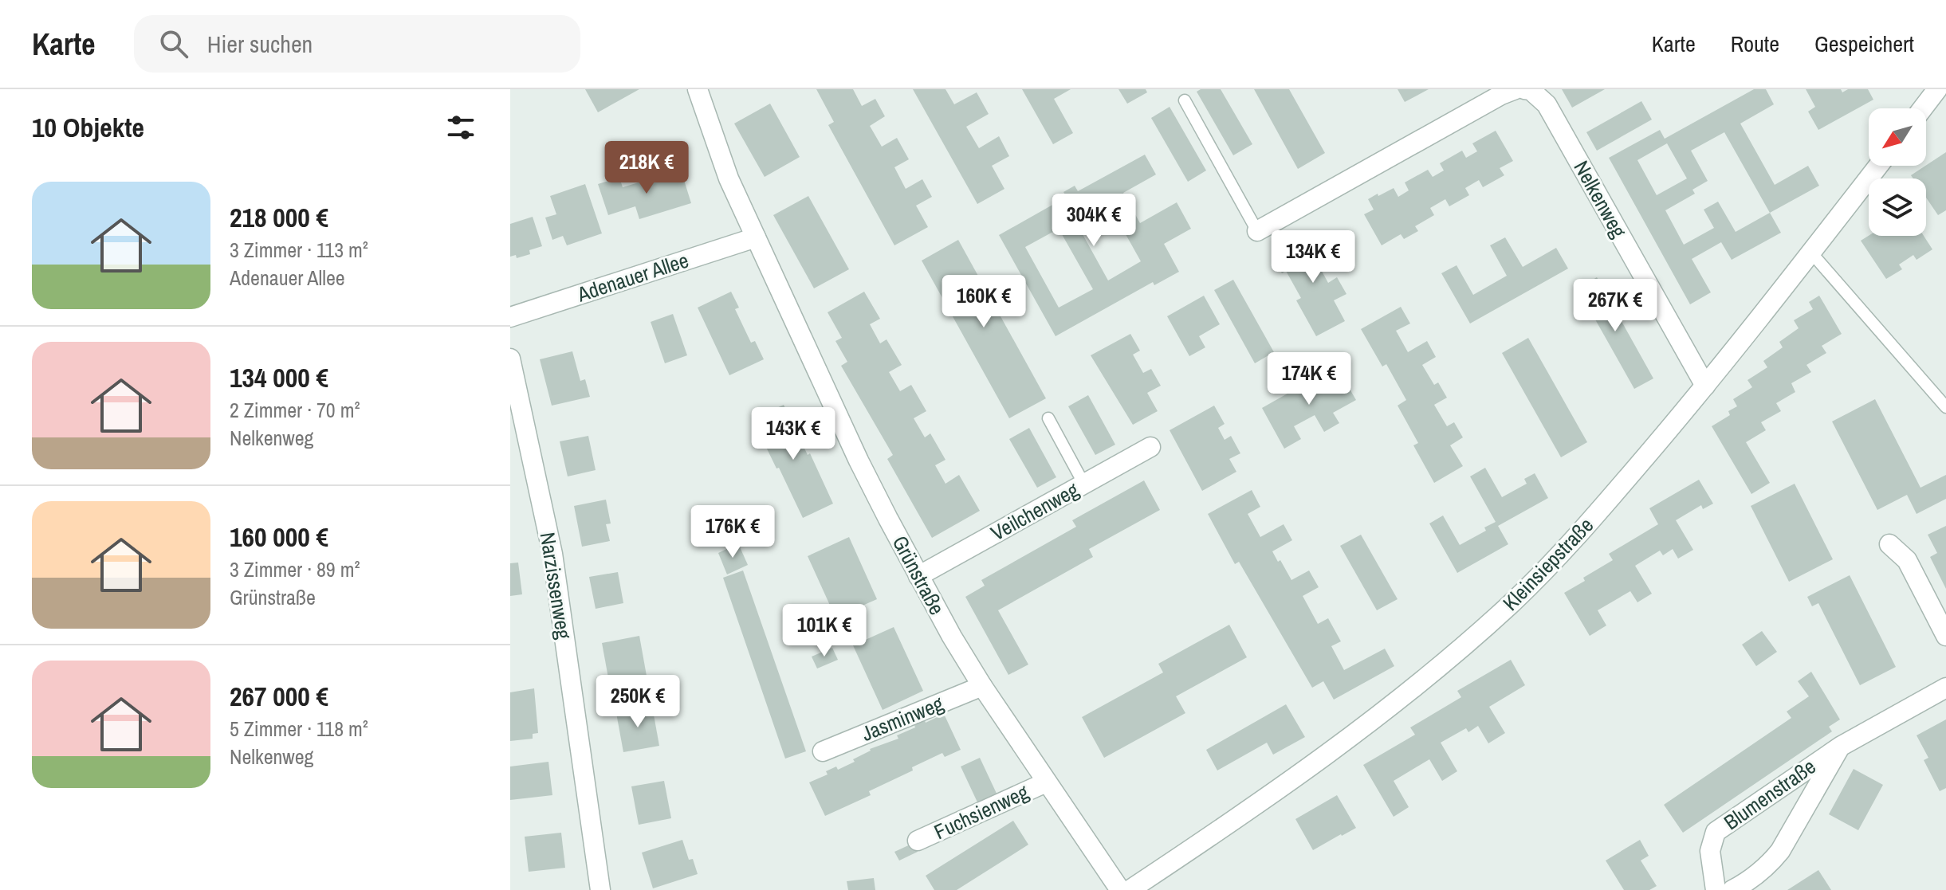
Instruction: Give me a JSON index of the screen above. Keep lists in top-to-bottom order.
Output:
{
  "streets": {
    "street": [
      "Nelkenweg",
      "Adenauer Allee",
      "Veilchenweg",
      "Kleinsiepstraße",
      "Grünstraße",
      "Narzissenweg",
      "Jasminweg",
      "Blumenstraße",
      "Fuchsienweg"
    ]
  },
  "crossings": [
    ["Nelkenweg", "Kleinsiepstraße"],
    ["Adenauer Allee", "Grünstraße"],
    ["Veilchenweg", "Grünstraße"],
    ["Grünstraße", "Jasminweg"],
    ["Grünstraße", "Fuchsienweg"]
  ],
  "north": "bottom left",
  "page": {
    "header": "Karte",
    "search": "Hier suchen",
    "nav": ["Karte", "Route", "Gespeichert"],
    "heading": "10 Objekte",
    "price": [
      "218K €",
      "304K €",
      "134K €",
      "160K €",
      "267K €",
      "174K €",
      "143K €",
      "176K €",
      "101K €",
      "250K €"
    ],
    "list": [
      {
        "name": "218 000 €",
        "note": "3 Zimmer · 113 m² · Adenauer Allee"
      },
      {
        "name": "134 000 €",
        "note": "2 Zimmer · 70 m² · Nelkenweg"
      },
      {
        "name": "160 000 €",
        "note": "3 Zimmer · 89 m² · Grünstraße"
      },
      {
        "name": "267 000 €",
        "note": "5 Zimmer · 118 m² · Nelkenweg"
      }
    ]
  }
}
